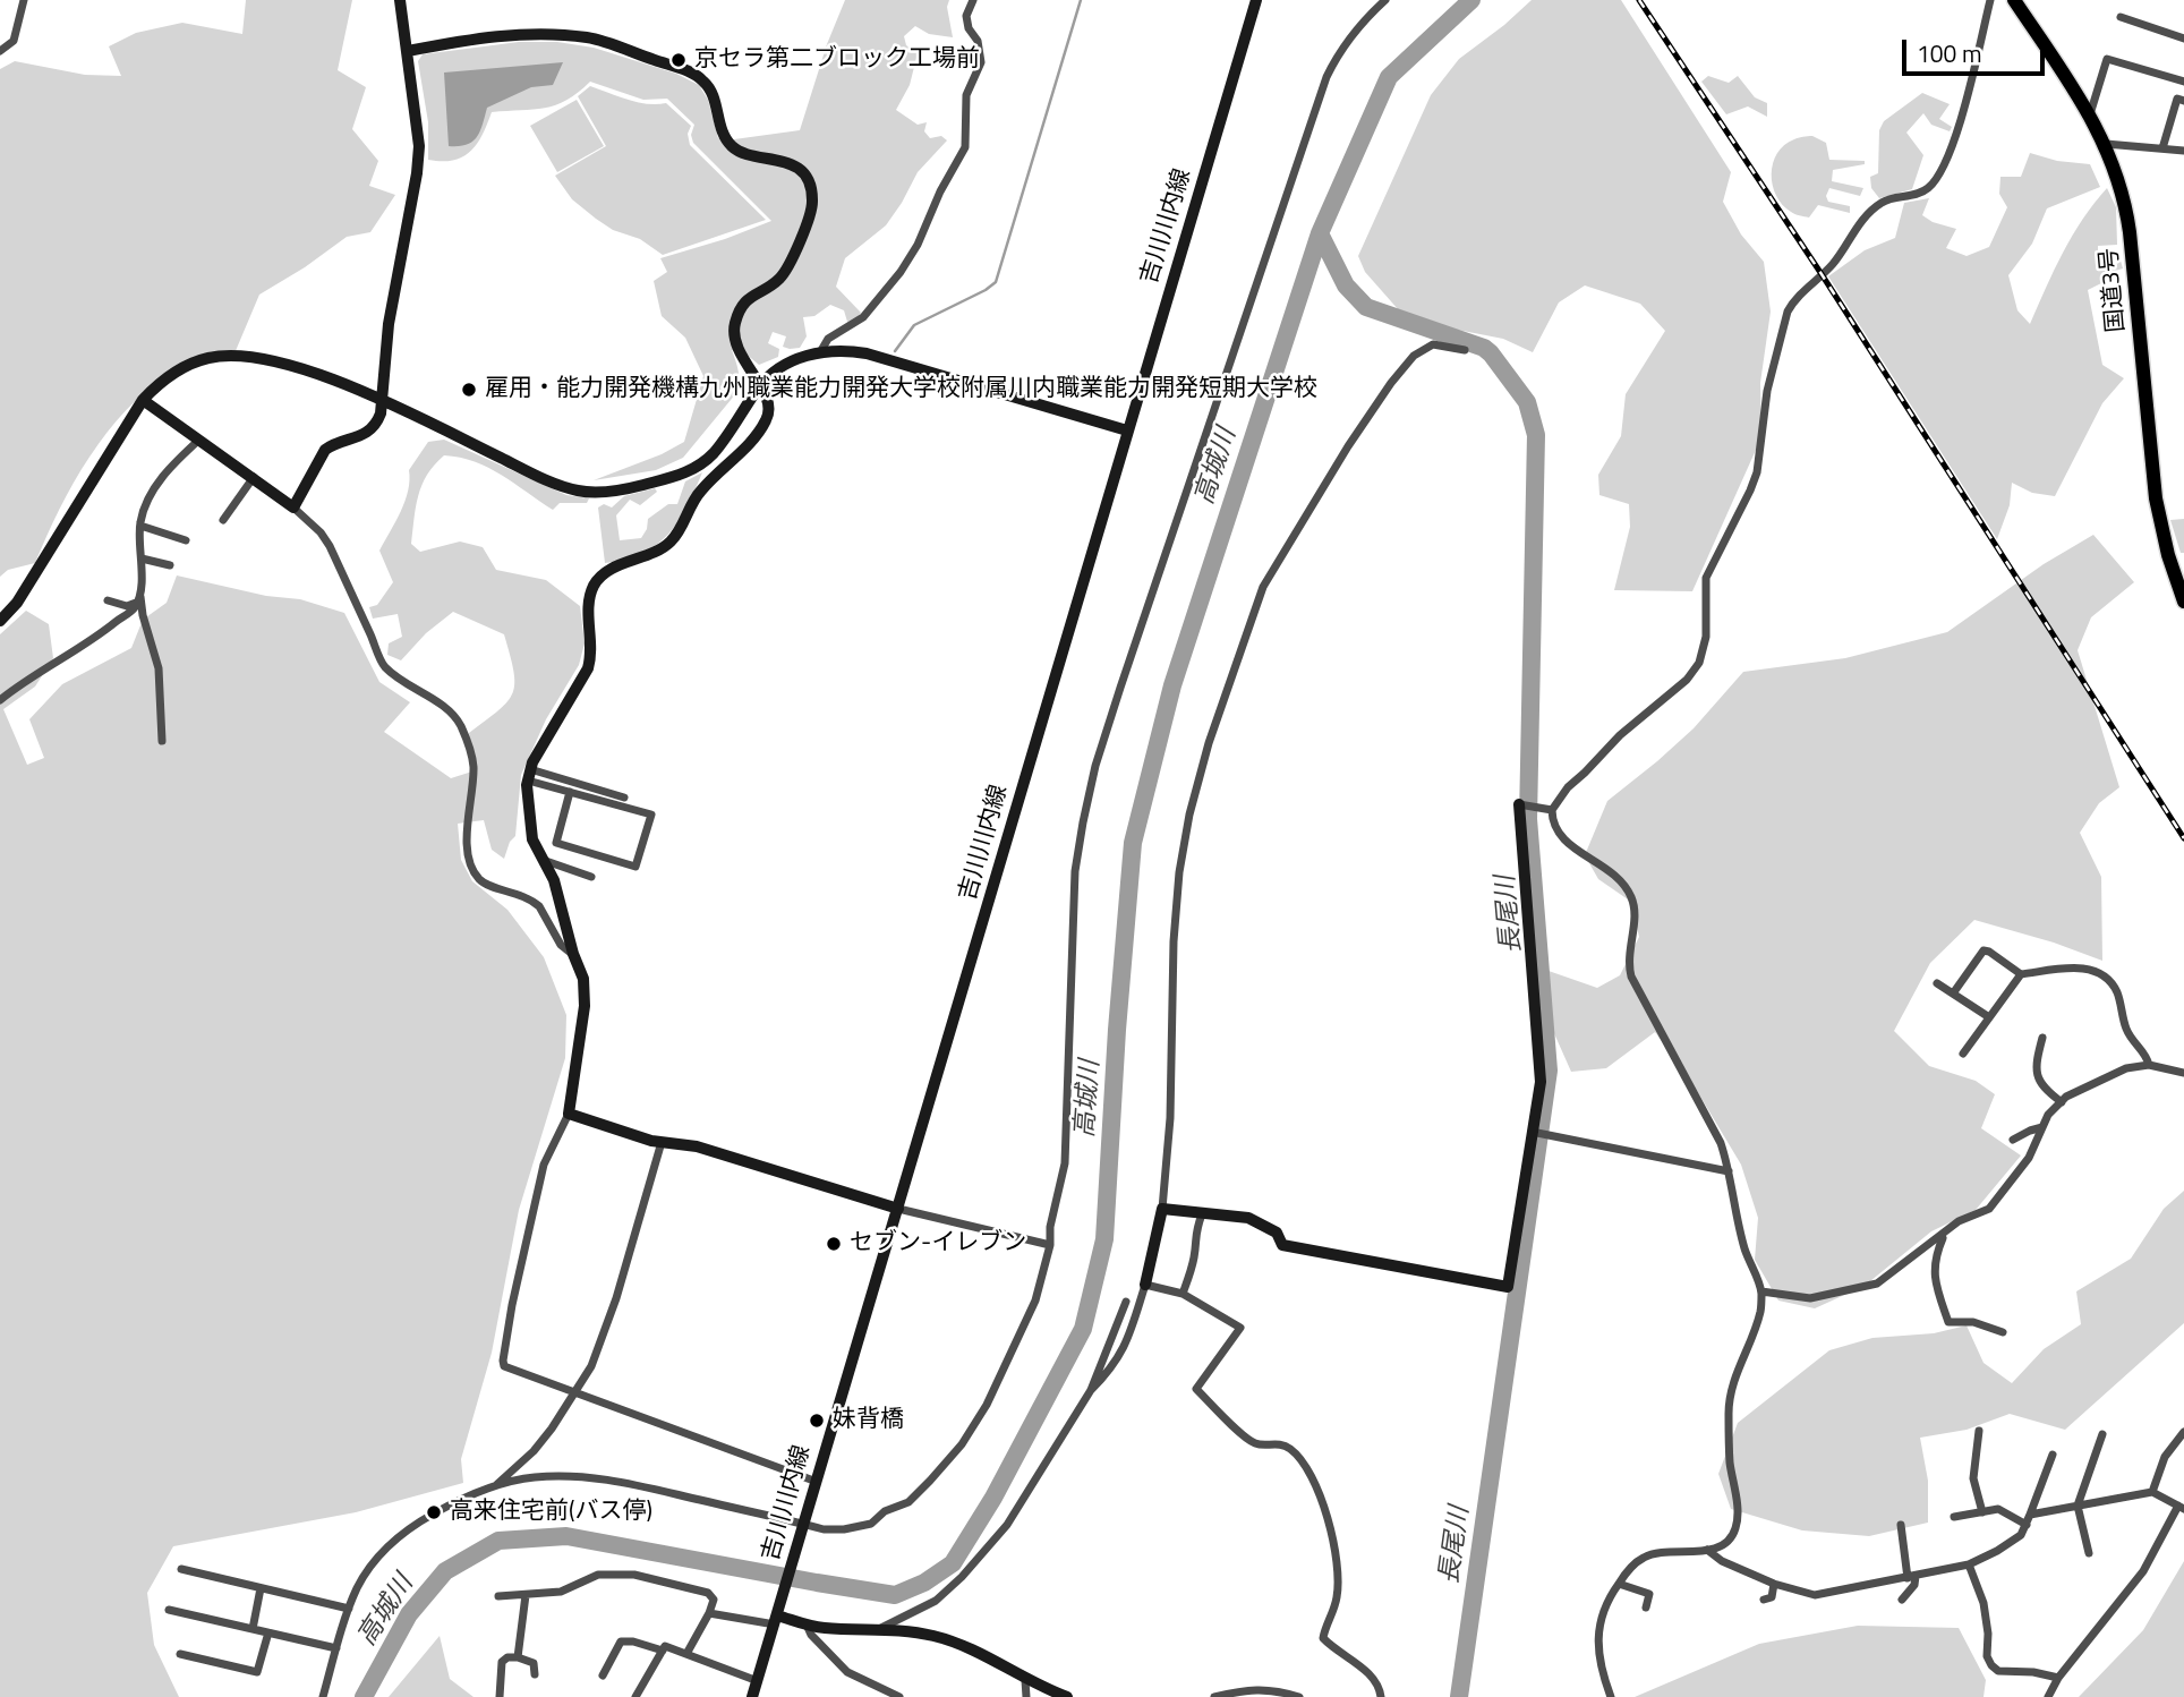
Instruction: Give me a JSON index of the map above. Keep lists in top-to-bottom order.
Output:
{
  "streets": {
    "highway": ["国道3号"],
    "street": ["吉川川内線"]
  },
  "water": ["高城川", "長尾川"],
  "places": [
    "京セラ第二ブロック工場前",
    "雇用・能力開発機構九州職業能力開発大学校附属川内職業能力開発短期大学校",
    "セブン-イレブン",
    "妹背橋",
    "高来住宅前(バス停)"
  ],
  "scale_bar": "100 m"
}
